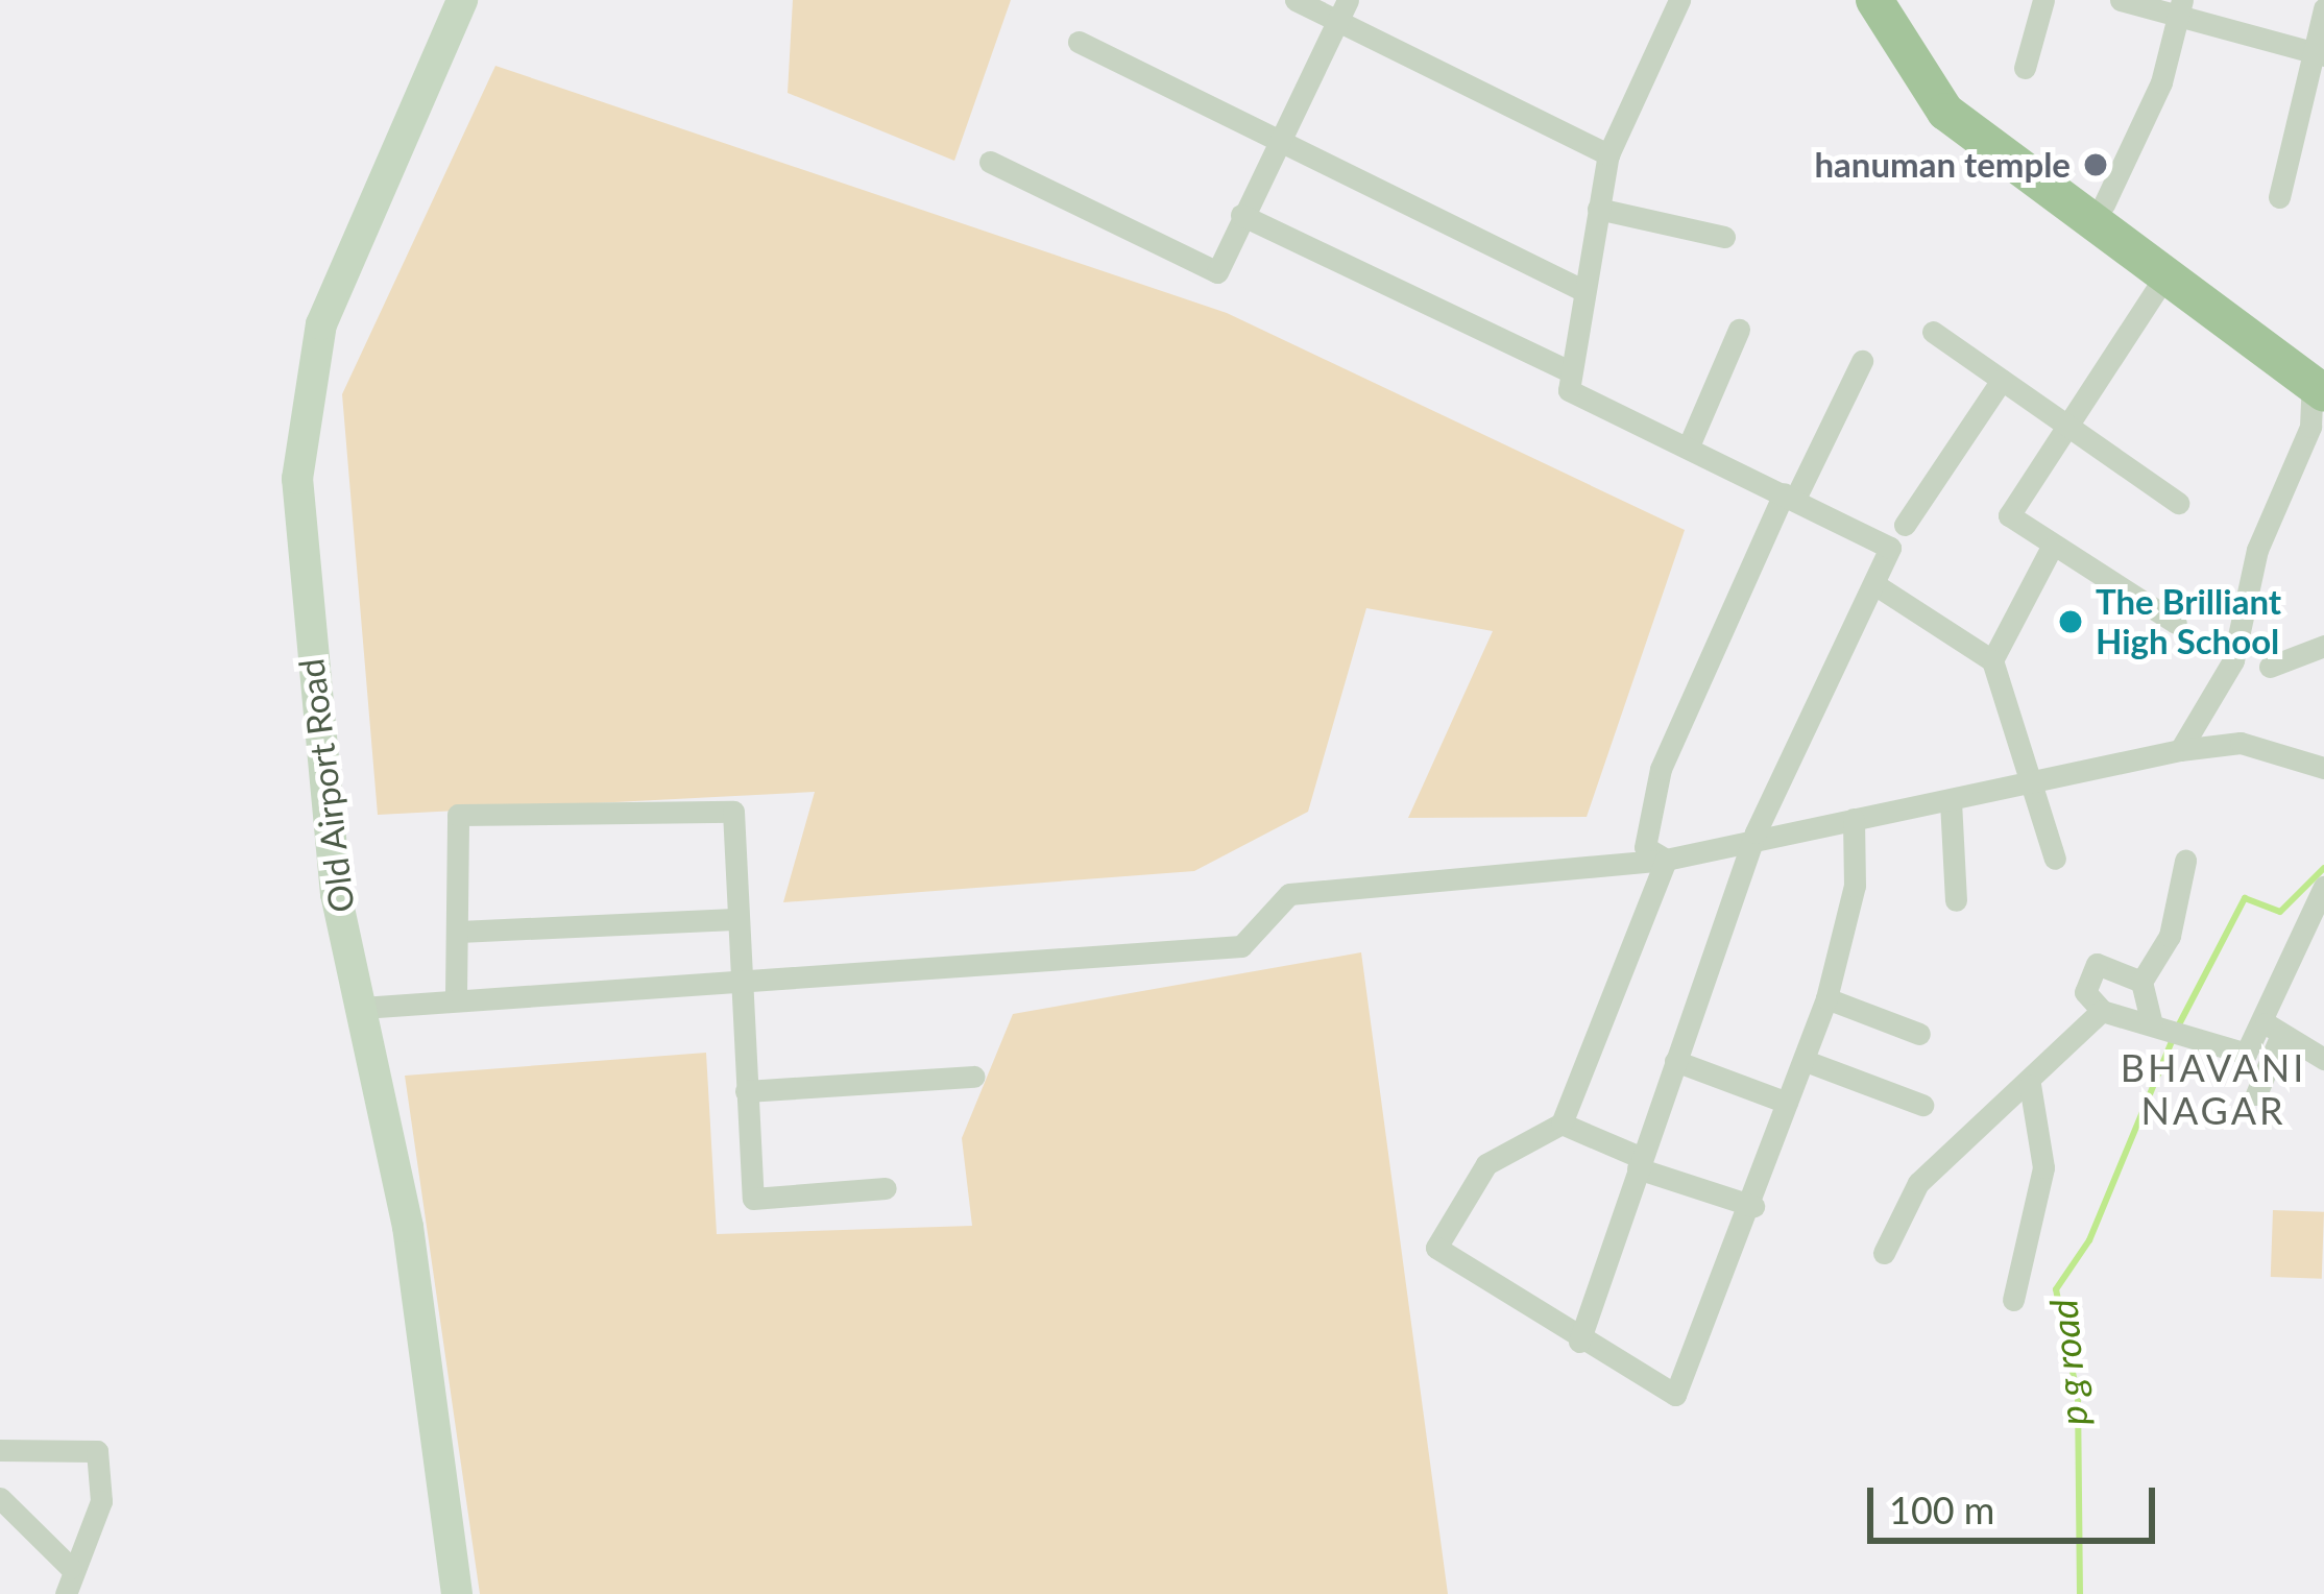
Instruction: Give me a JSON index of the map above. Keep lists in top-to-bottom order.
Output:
{
  "streets": {
    "main road": ["Old Airport Road"]
  },
  "districts": ["BHAVANI NAGAR"],
  "water": ["p g road"],
  "places": ["hanuman temple", "The Brilliant High School"],
  "scale_bar": "100 m"
}
